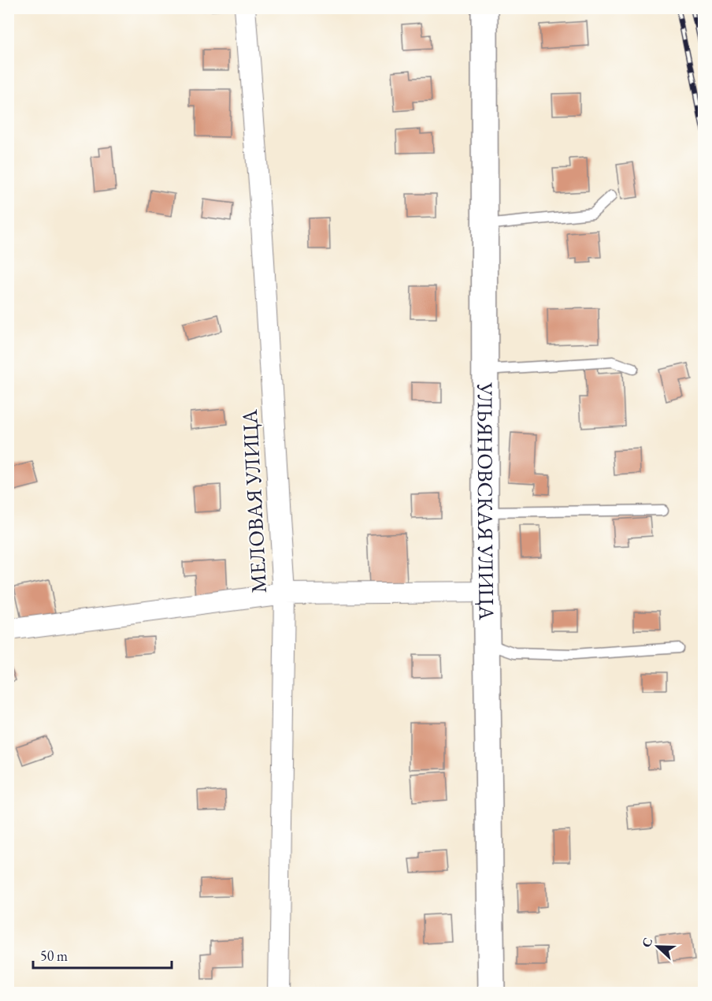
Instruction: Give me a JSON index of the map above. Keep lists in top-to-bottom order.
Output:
{
  "streets": {
    "main road": ["УЛЬЯНОВСКАЯ УЛИЦА"],
    "street": ["МЕЛОВАЯ УЛИЦА"]
  },
  "scale_bar": "50 m",
  "north": "left"
}
